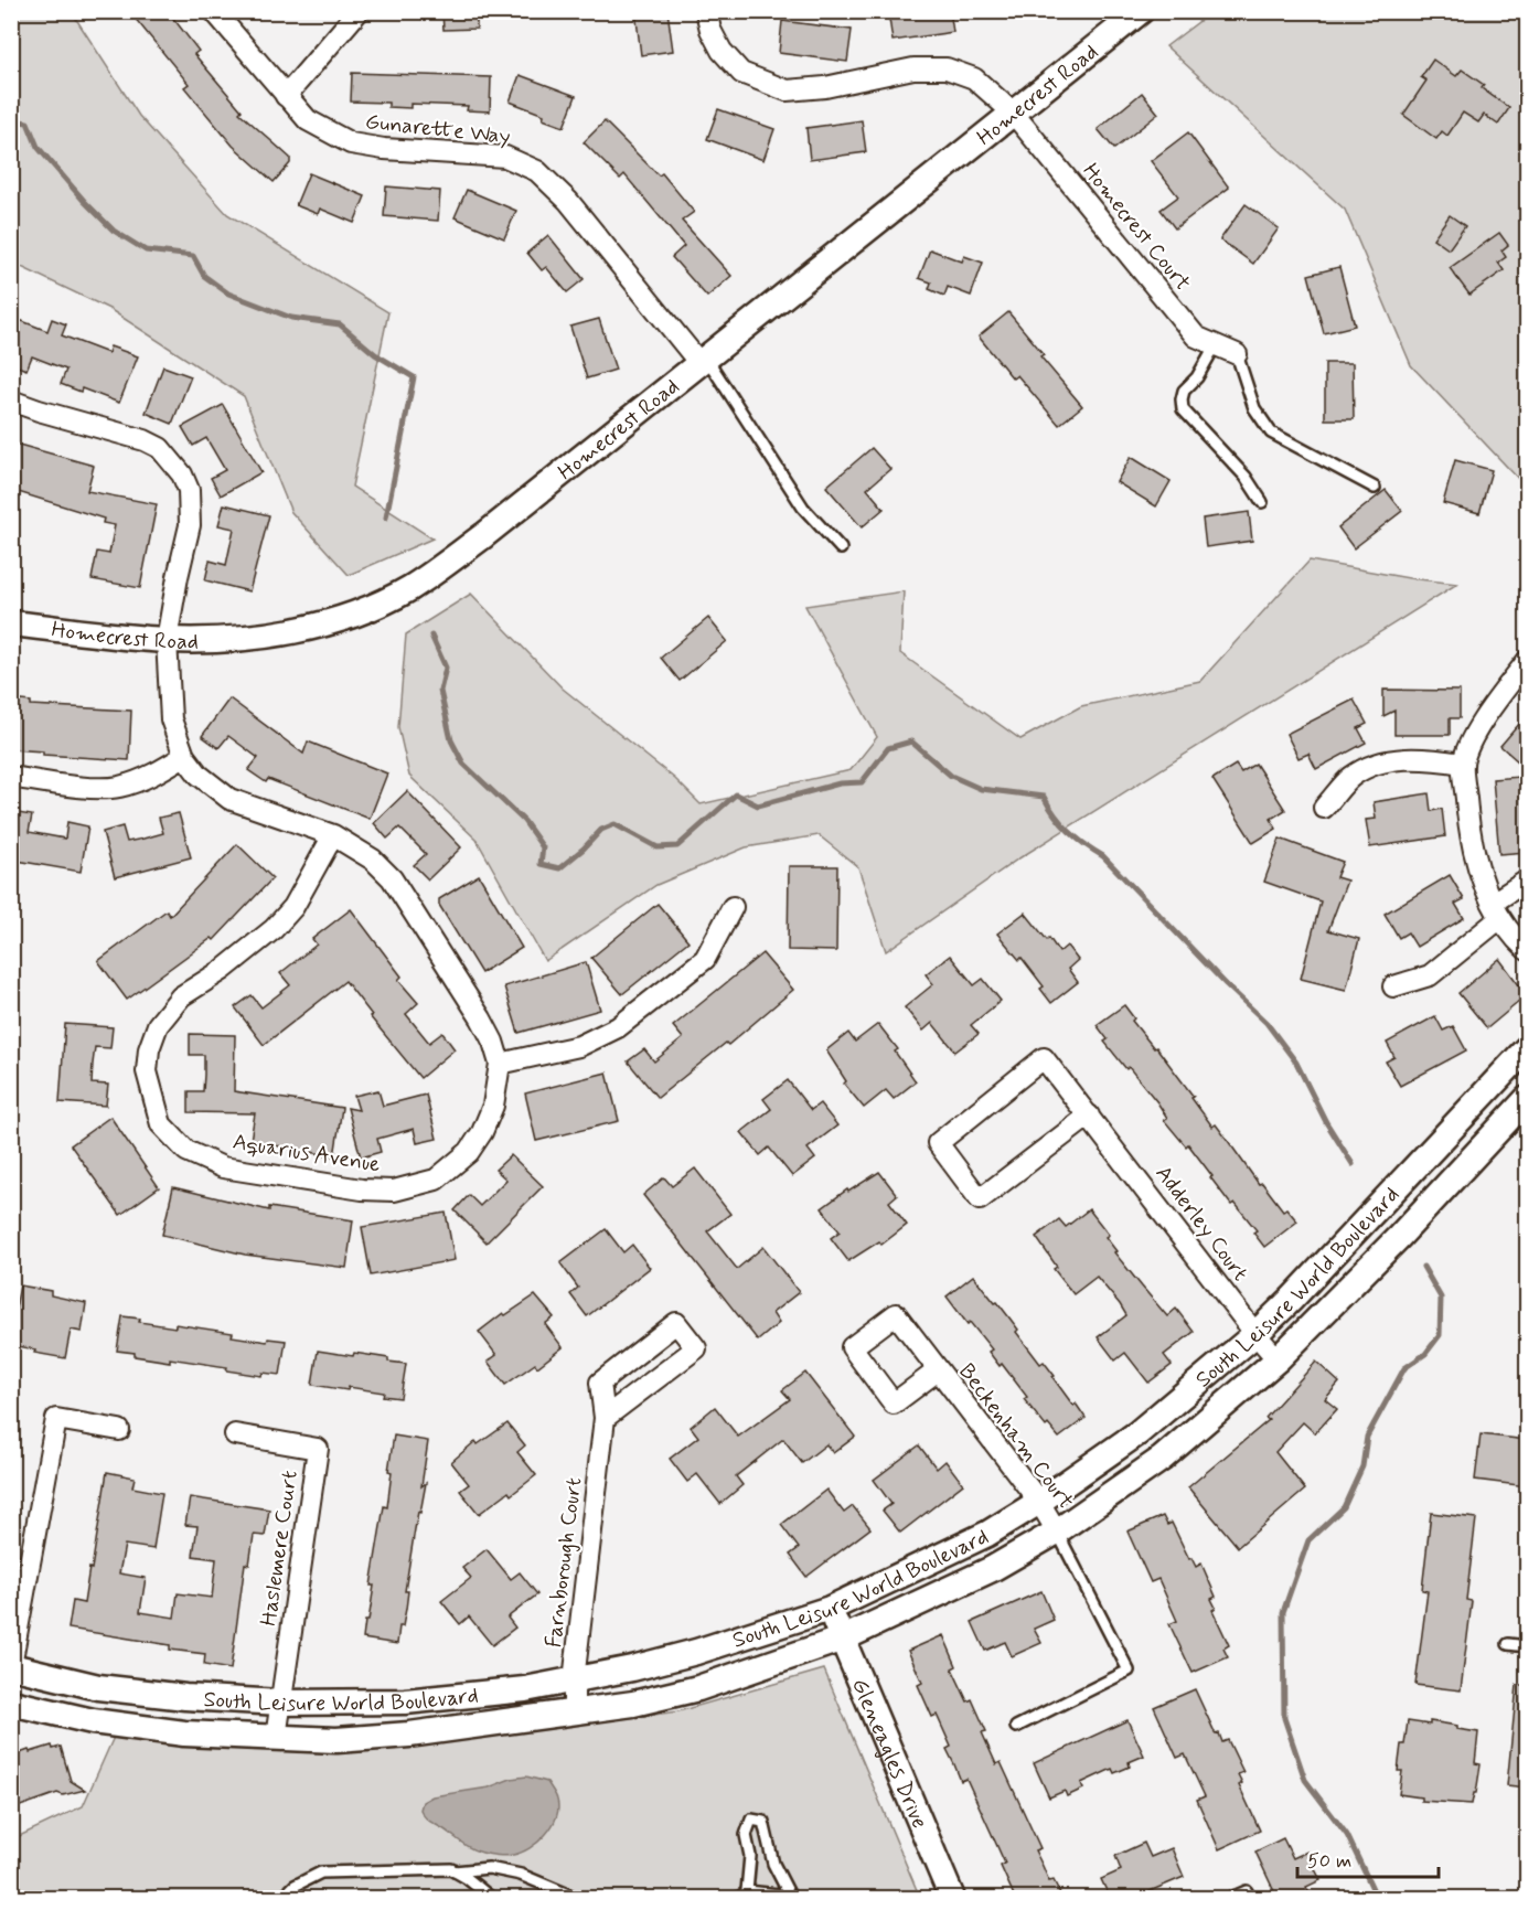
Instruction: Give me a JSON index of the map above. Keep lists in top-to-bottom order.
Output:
{
  "streets": {
    "street": [
      "Homecrest Road",
      "Gunarette Way",
      "Homecrest Court",
      "Aquarius Avenue",
      "Adderley Court",
      "South Leisure World Boulevard",
      "Beckenham Court",
      "Haslemere Court",
      "Farnborough Court",
      "Gleneagles Drive"
    ]
  },
  "crossings": [
    ["Homecrest Road", "Gunarette Way"],
    ["Homecrest Road", "Homecrest Court"],
    ["Homecrest Road", "Aquarius Avenue"],
    ["Adderley Court", "South Leisure World Boulevard"],
    ["South Leisure World Boulevard", "Beckenham Court"],
    ["South Leisure World Boulevard", "Haslemere Court"],
    ["South Leisure World Boulevard", "Farnborough Court"],
    ["South Leisure World Boulevard", "Gleneagles Drive"]
  ],
  "scale_bar": "50 m"
}
